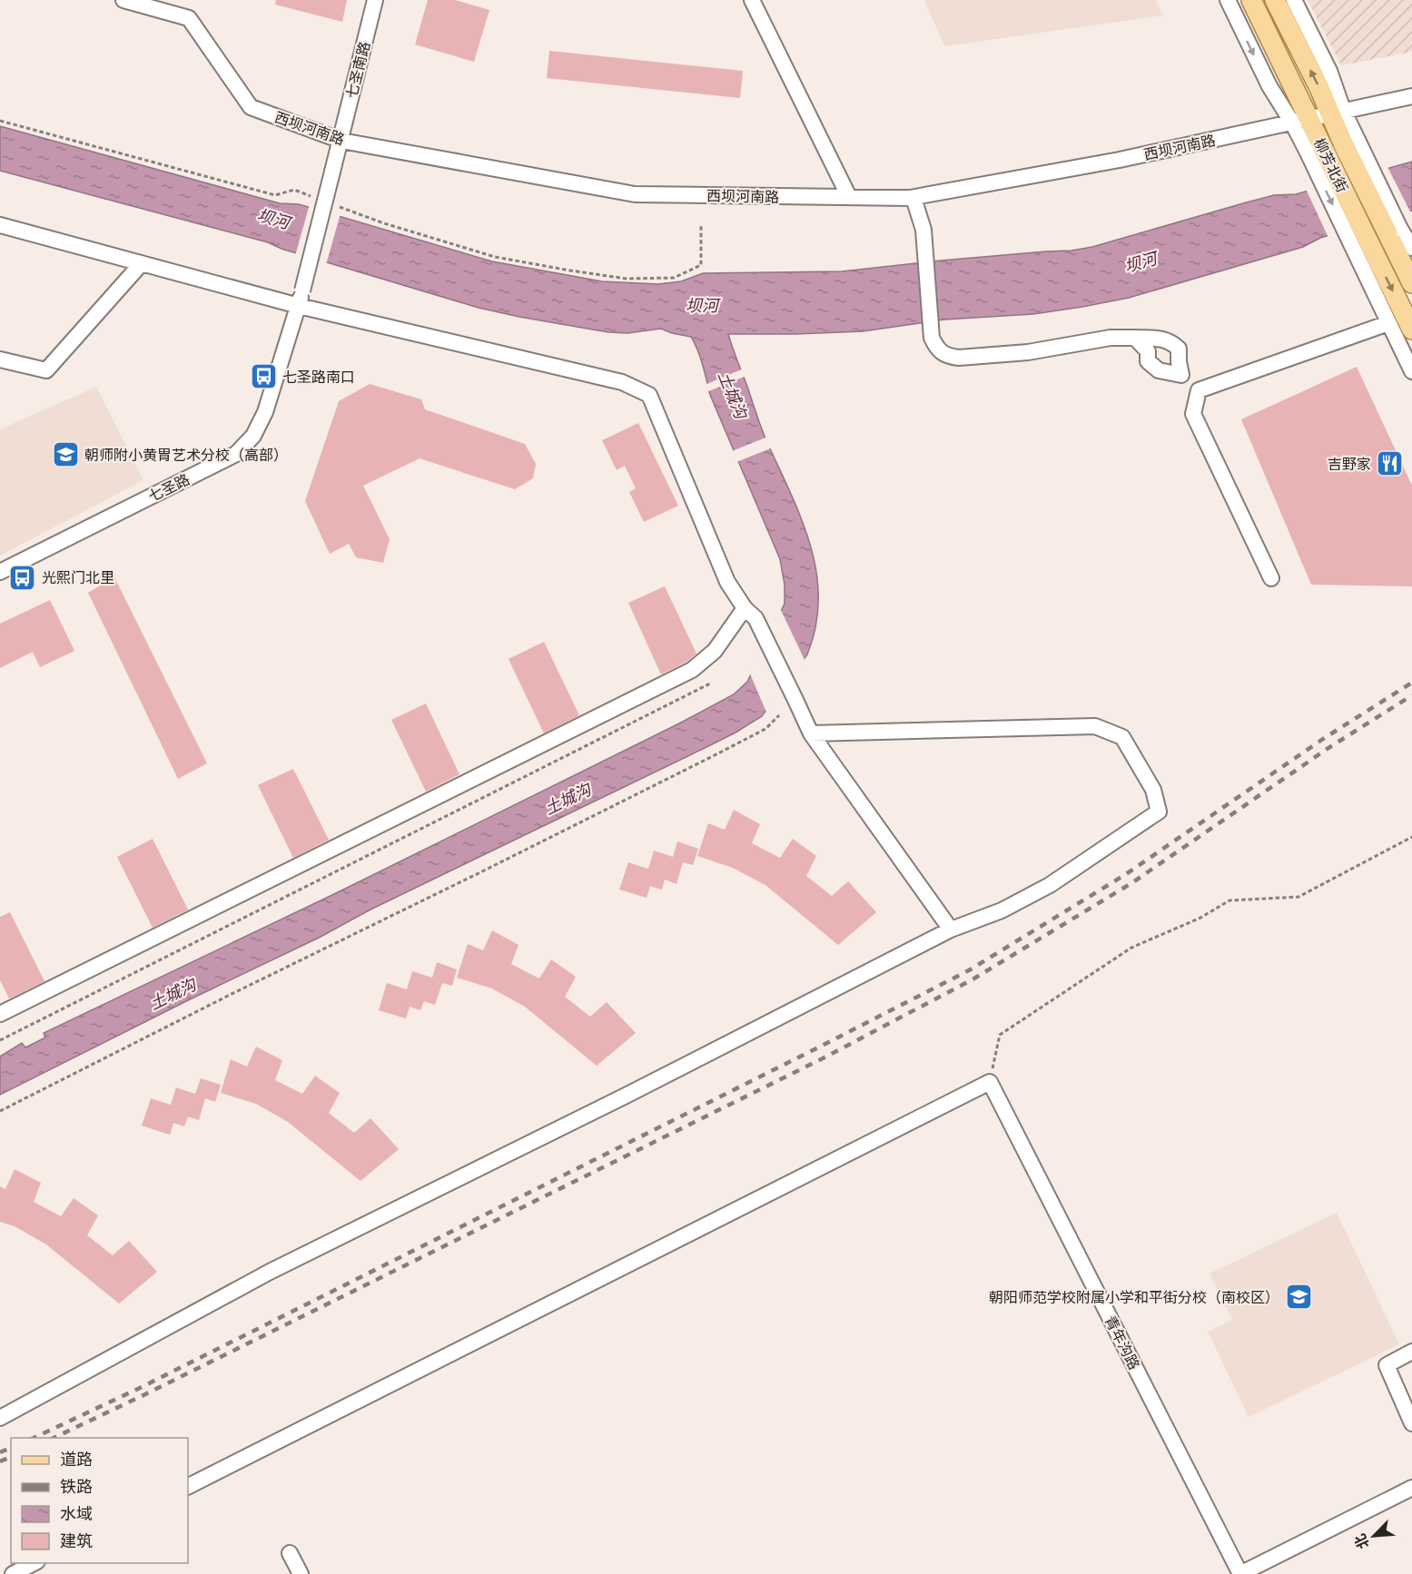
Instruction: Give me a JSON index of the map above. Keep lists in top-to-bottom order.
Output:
{
  "streets": {
    "main road": ["柳芳北街"],
    "street": [
      "七圣南路",
      "西坝河南路",
      "七圣路",
      "青年沟路"
    ]
  },
  "crossings": [
    ["七圣南路", "西坝河南路"],
    ["七圣南路", "七圣路"],
    ["西坝河南路", "柳芳北街"]
  ],
  "water": ["坝河", "土城沟"],
  "places": {
    "bus stop": ["七圣路南口", "光熙门北里"],
    "school or university": ["朝师附小黄胄艺术分校（高部）", "朝阳师范学校附属小学和平街分校（南校区）"],
    "restaurant": ["吉野家"]
  },
  "legend": [
    "道路",
    "铁路",
    "水域",
    "建筑"
  ],
  "north": "bottom left"
}
